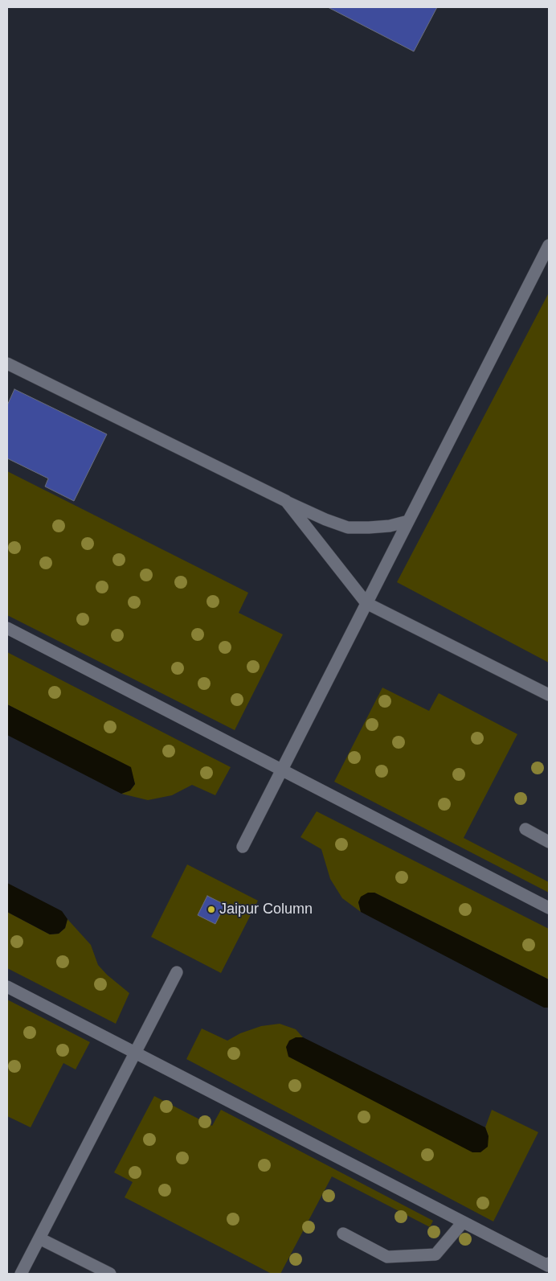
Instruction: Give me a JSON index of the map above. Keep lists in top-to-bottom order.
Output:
{
  "places": ["Jaipur Column"]
}
